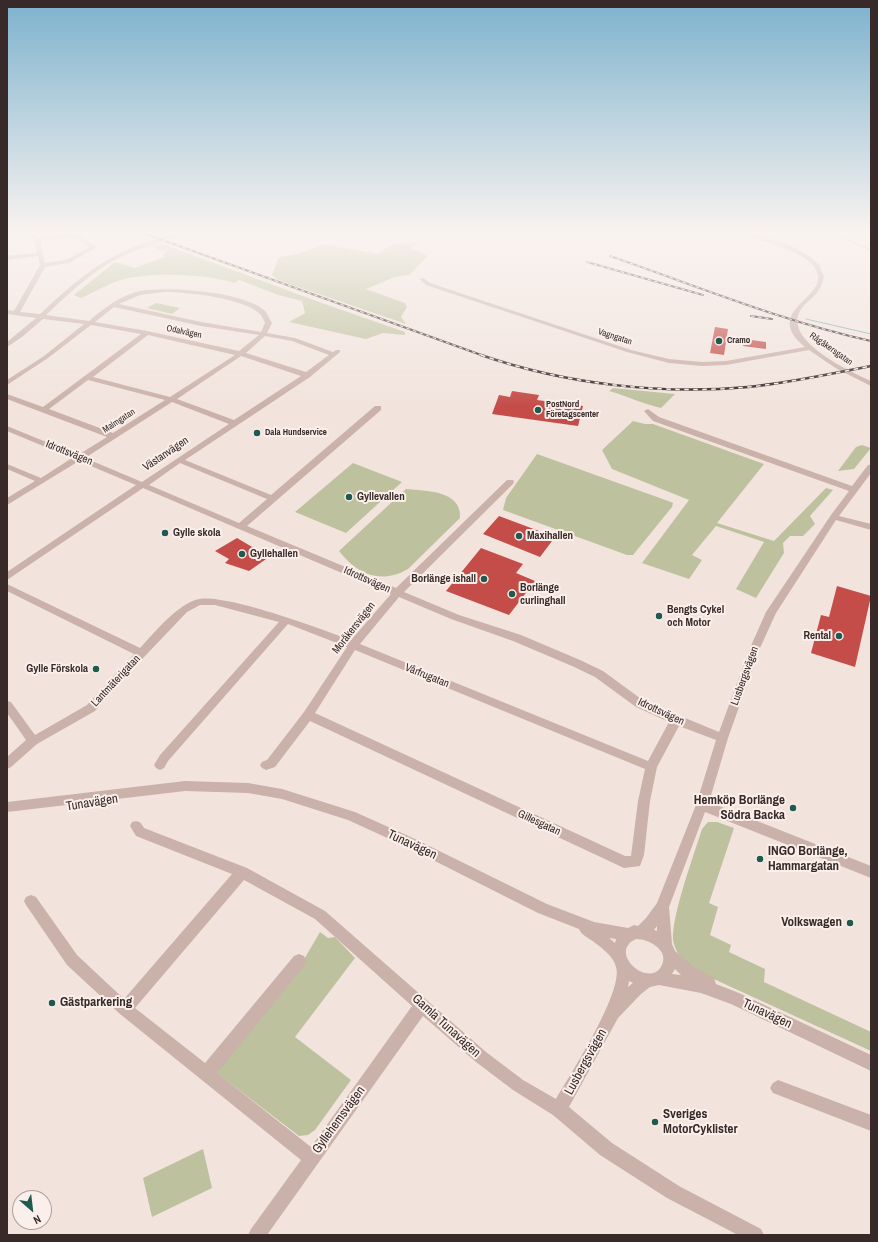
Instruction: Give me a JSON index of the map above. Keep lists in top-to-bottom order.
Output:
{
  "streets": {
    "street": [
      "Odalvägen",
      "Vagngatan",
      "Rågåkersgatan",
      "Malmgatan",
      "Idrottsvägen",
      "Västanvägen",
      "Moråkersvägen",
      "Vårfrugatan",
      "Lusbergsvägen",
      "Lantmäterigatan",
      "Tunavägen",
      "Gillesgatan",
      "Gamla Tunavägen",
      "Gyllehemsvägen"
    ]
  },
  "crossings": [
    ["Odalvägen", "Malmgatan"],
    ["Odalvägen", "Västanvägen"],
    ["Vagngatan", "Rågåkersgatan"],
    ["Malmgatan", "Idrottsvägen"],
    ["Malmgatan", "Västanvägen"],
    ["Idrottsvägen", "Västanvägen"],
    ["Idrottsvägen", "Moråkersvägen"],
    ["Idrottsvägen", "Lusbergsvägen"],
    ["Idrottsvägen", "Gillesgatan"],
    ["Moråkersvägen", "Vårfrugatan"],
    ["Moråkersvägen", "Gillesgatan"],
    ["Vårfrugatan", "Lantmäterigatan"],
    ["Vårfrugatan", "Gillesgatan"],
    ["Lusbergsvägen", "Tunavägen"],
    ["Lusbergsvägen", "Gamla Tunavägen"],
    ["Gamla Tunavägen", "Gyllehemsvägen"]
  ],
  "places": [
    "Cramo",
    "PostNord Företagscenter",
    "Dala Hundservice",
    "Gyllevallen",
    "Gylle skola",
    "Maxihallen",
    "Gyllehallen",
    "Borlänge ishall",
    "Borlänge curlinghall",
    "Bengts Cykel och Motor",
    "Rental",
    "Gylle Förskola",
    "Hemköp Borlänge Södra Backa",
    "INGO Borlänge, Hammargatan",
    "Volkswagen",
    "Gästparkering",
    "Sveriges MotorCyklister"
  ],
  "north": "bottom right"
}
